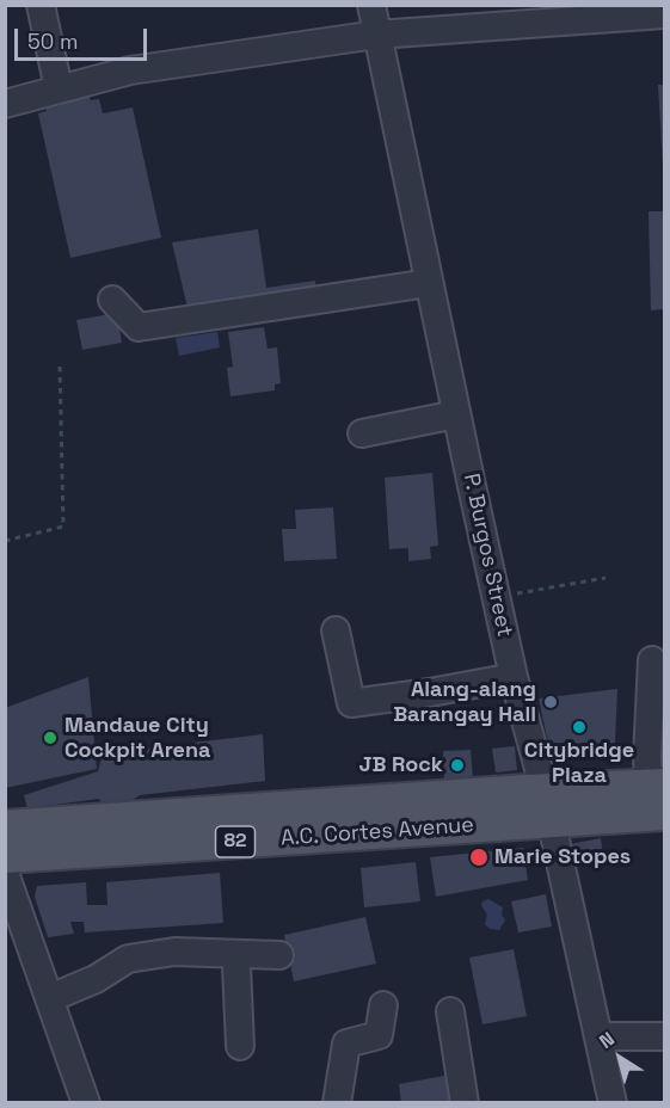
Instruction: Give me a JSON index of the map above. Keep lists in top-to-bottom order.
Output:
{
  "streets": {
    "main road": ["A.C. Cortes Avenue", "82"],
    "street": ["P. Burgos Street"]
  },
  "crossings": [
    ["P. Burgos Street", "A.C. Cortes Avenue"]
  ],
  "places": [
    "Alang-alang Barangay Hall",
    "Citybridge Plaza",
    "Mandaue City Cockpit Arena",
    "JB Rock",
    "Marie Stopes"
  ],
  "scale_bar": "50 m",
  "north": "top left"
}
